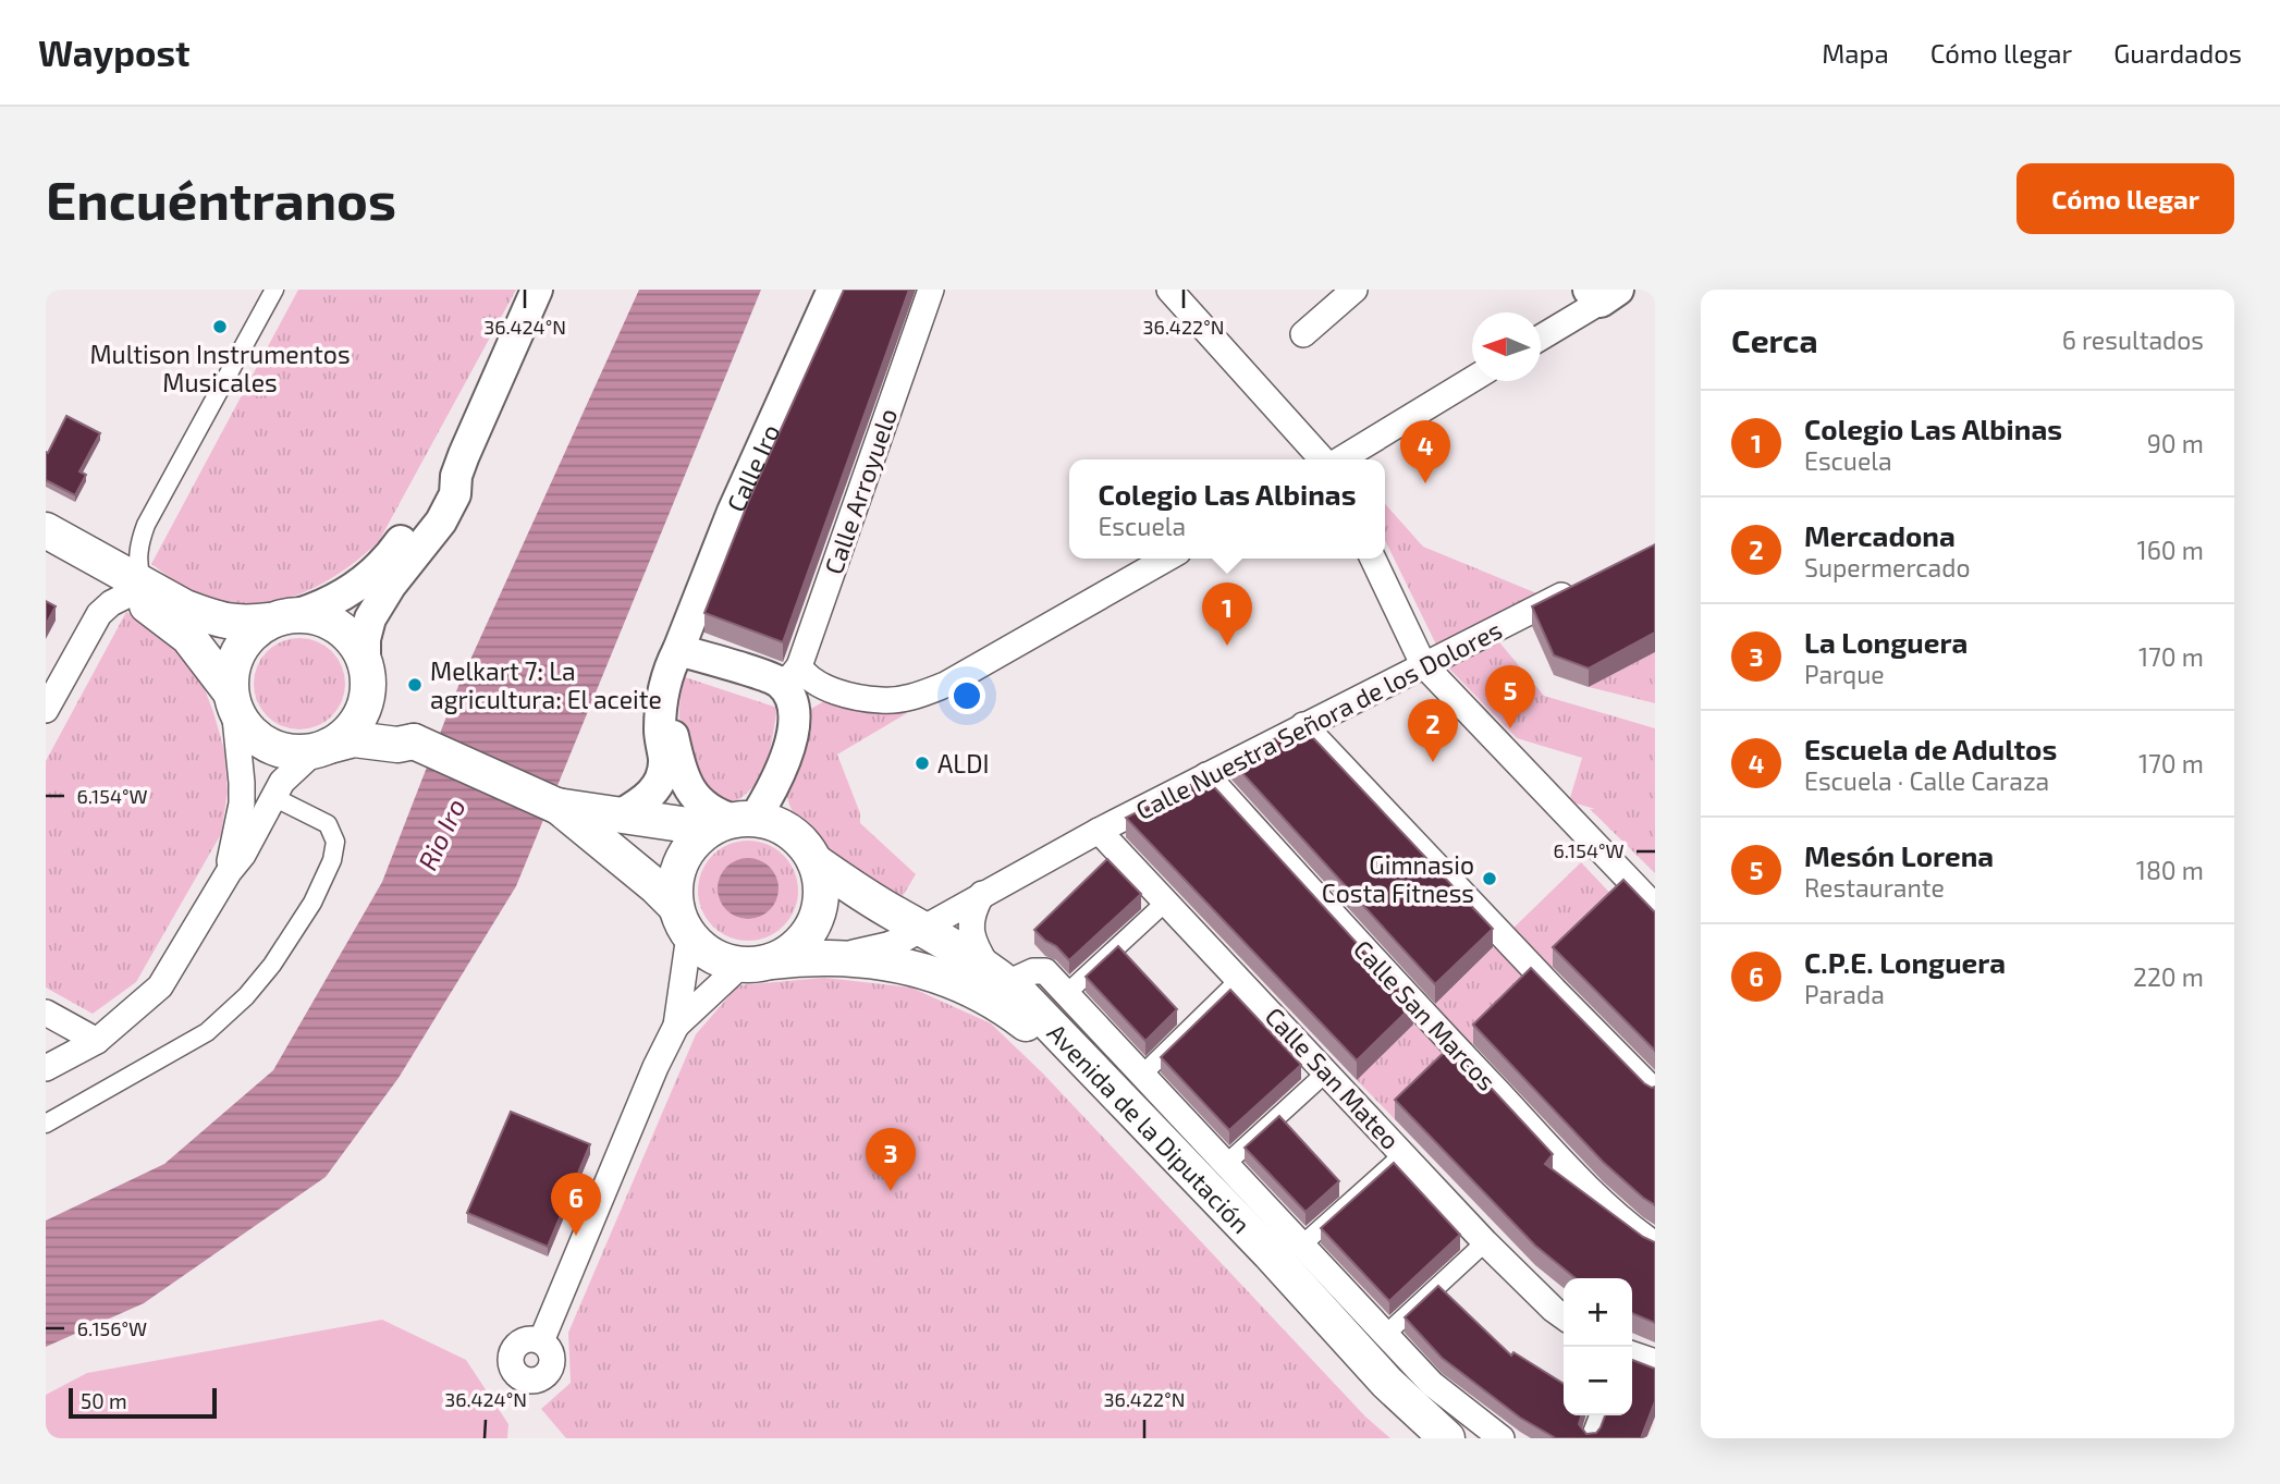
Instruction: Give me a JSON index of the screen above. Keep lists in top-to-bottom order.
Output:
{
  "streets": {
    "main road": ["Avenida de la Diputación"],
    "street": [
      "Calle Iro",
      "Calle Arroyuelo",
      "Calle Nuestra Señora de los Dolores",
      "Calle San Marcos",
      "Calle San Mateo"
    ]
  },
  "crossings": [
    ["Calle Iro", "Avenida de la Diputación"],
    ["Calle Nuestra Señora de los Dolores", "Calle San Marcos"],
    ["Calle Nuestra Señora de los Dolores", "Calle San Mateo"],
    ["Calle Nuestra Señora de los Dolores", "Avenida de la Diputación"]
  ],
  "water": ["Rio Iro"],
  "places": [
    "Multison Instrumentos Musicales",
    "Melkart 7: La agricultura: El aceite",
    "ALDI",
    "Gimnasio Costa Fitness"
  ],
  "scale_bar": "50 m",
  "north": "left",
  "page": {
    "header": "Waypost",
    "nav": ["Mapa", "Cómo llegar", "Guardados"],
    "buttons": "Cómo llegar",
    "title": "Encuéntranos",
    "heading": ["Cerca", "6 resultados"],
    "list": [
      {
        "mark": "1",
        "name": "Colegio Las Albinas",
        "note": "Escuela",
        "value": "90 m"
      },
      {
        "mark": "2",
        "name": "Mercadona",
        "note": "Supermercado",
        "value": "160 m"
      },
      {
        "mark": "3",
        "name": "La Longuera",
        "note": "Parque",
        "value": "170 m"
      },
      {
        "mark": "4",
        "name": "Escuela de Adultos",
        "note": "Escuela · Calle Caraza",
        "value": "170 m"
      },
      {
        "mark": "5",
        "name": "Mesón Lorena",
        "note": "Restaurante",
        "value": "180 m"
      },
      {
        "mark": "6",
        "name": "C.P.E. Longuera",
        "note": "Parada",
        "value": "220 m"
      }
    ],
    "pins": [
      "4",
      "1",
      "5",
      "2",
      "3",
      "6"
    ],
    "popup": ["Colegio Las Albinas", "Escuela"],
    "map_buttons": ["+", "−"],
    "scale": "50 m"
  },
  "coordinates": [
    "36.424°N",
    "36.422°N",
    "6.154°W",
    "6.156°W"
  ]
}
